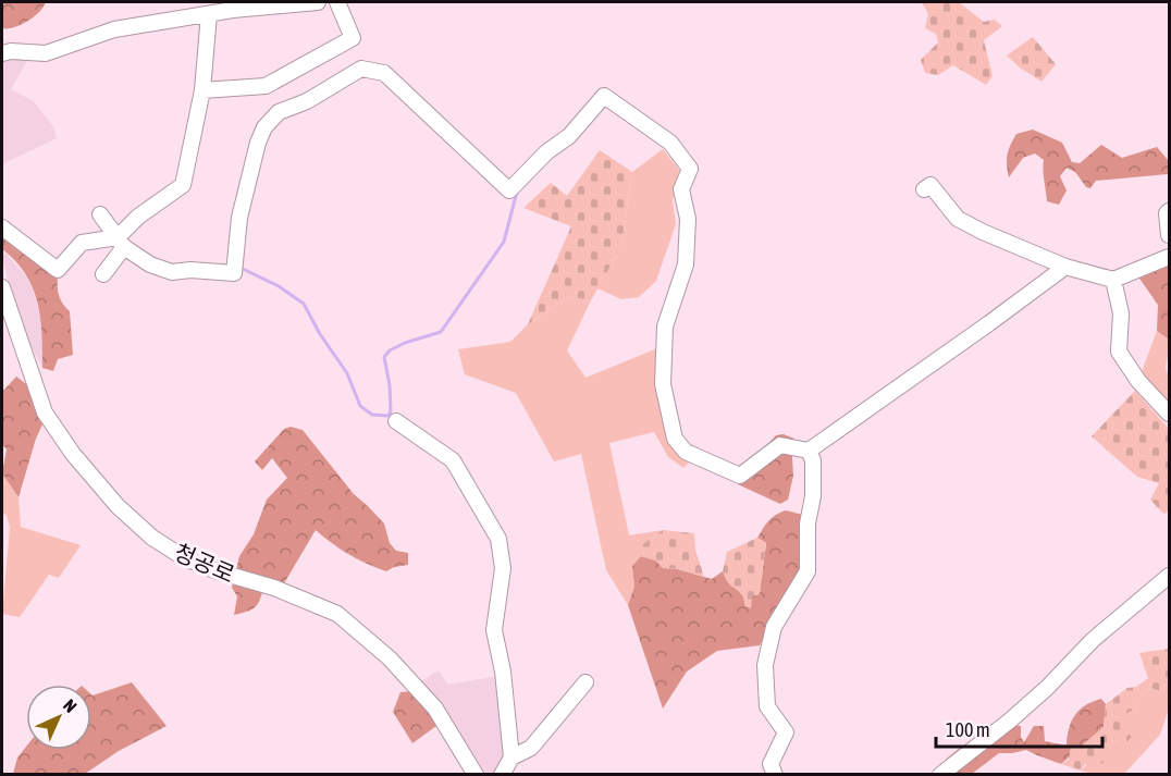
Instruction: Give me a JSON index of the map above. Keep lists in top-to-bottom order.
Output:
{
  "streets": {
    "street": ["청공로"]
  },
  "scale_bar": "100 m",
  "north": "top right"
}
